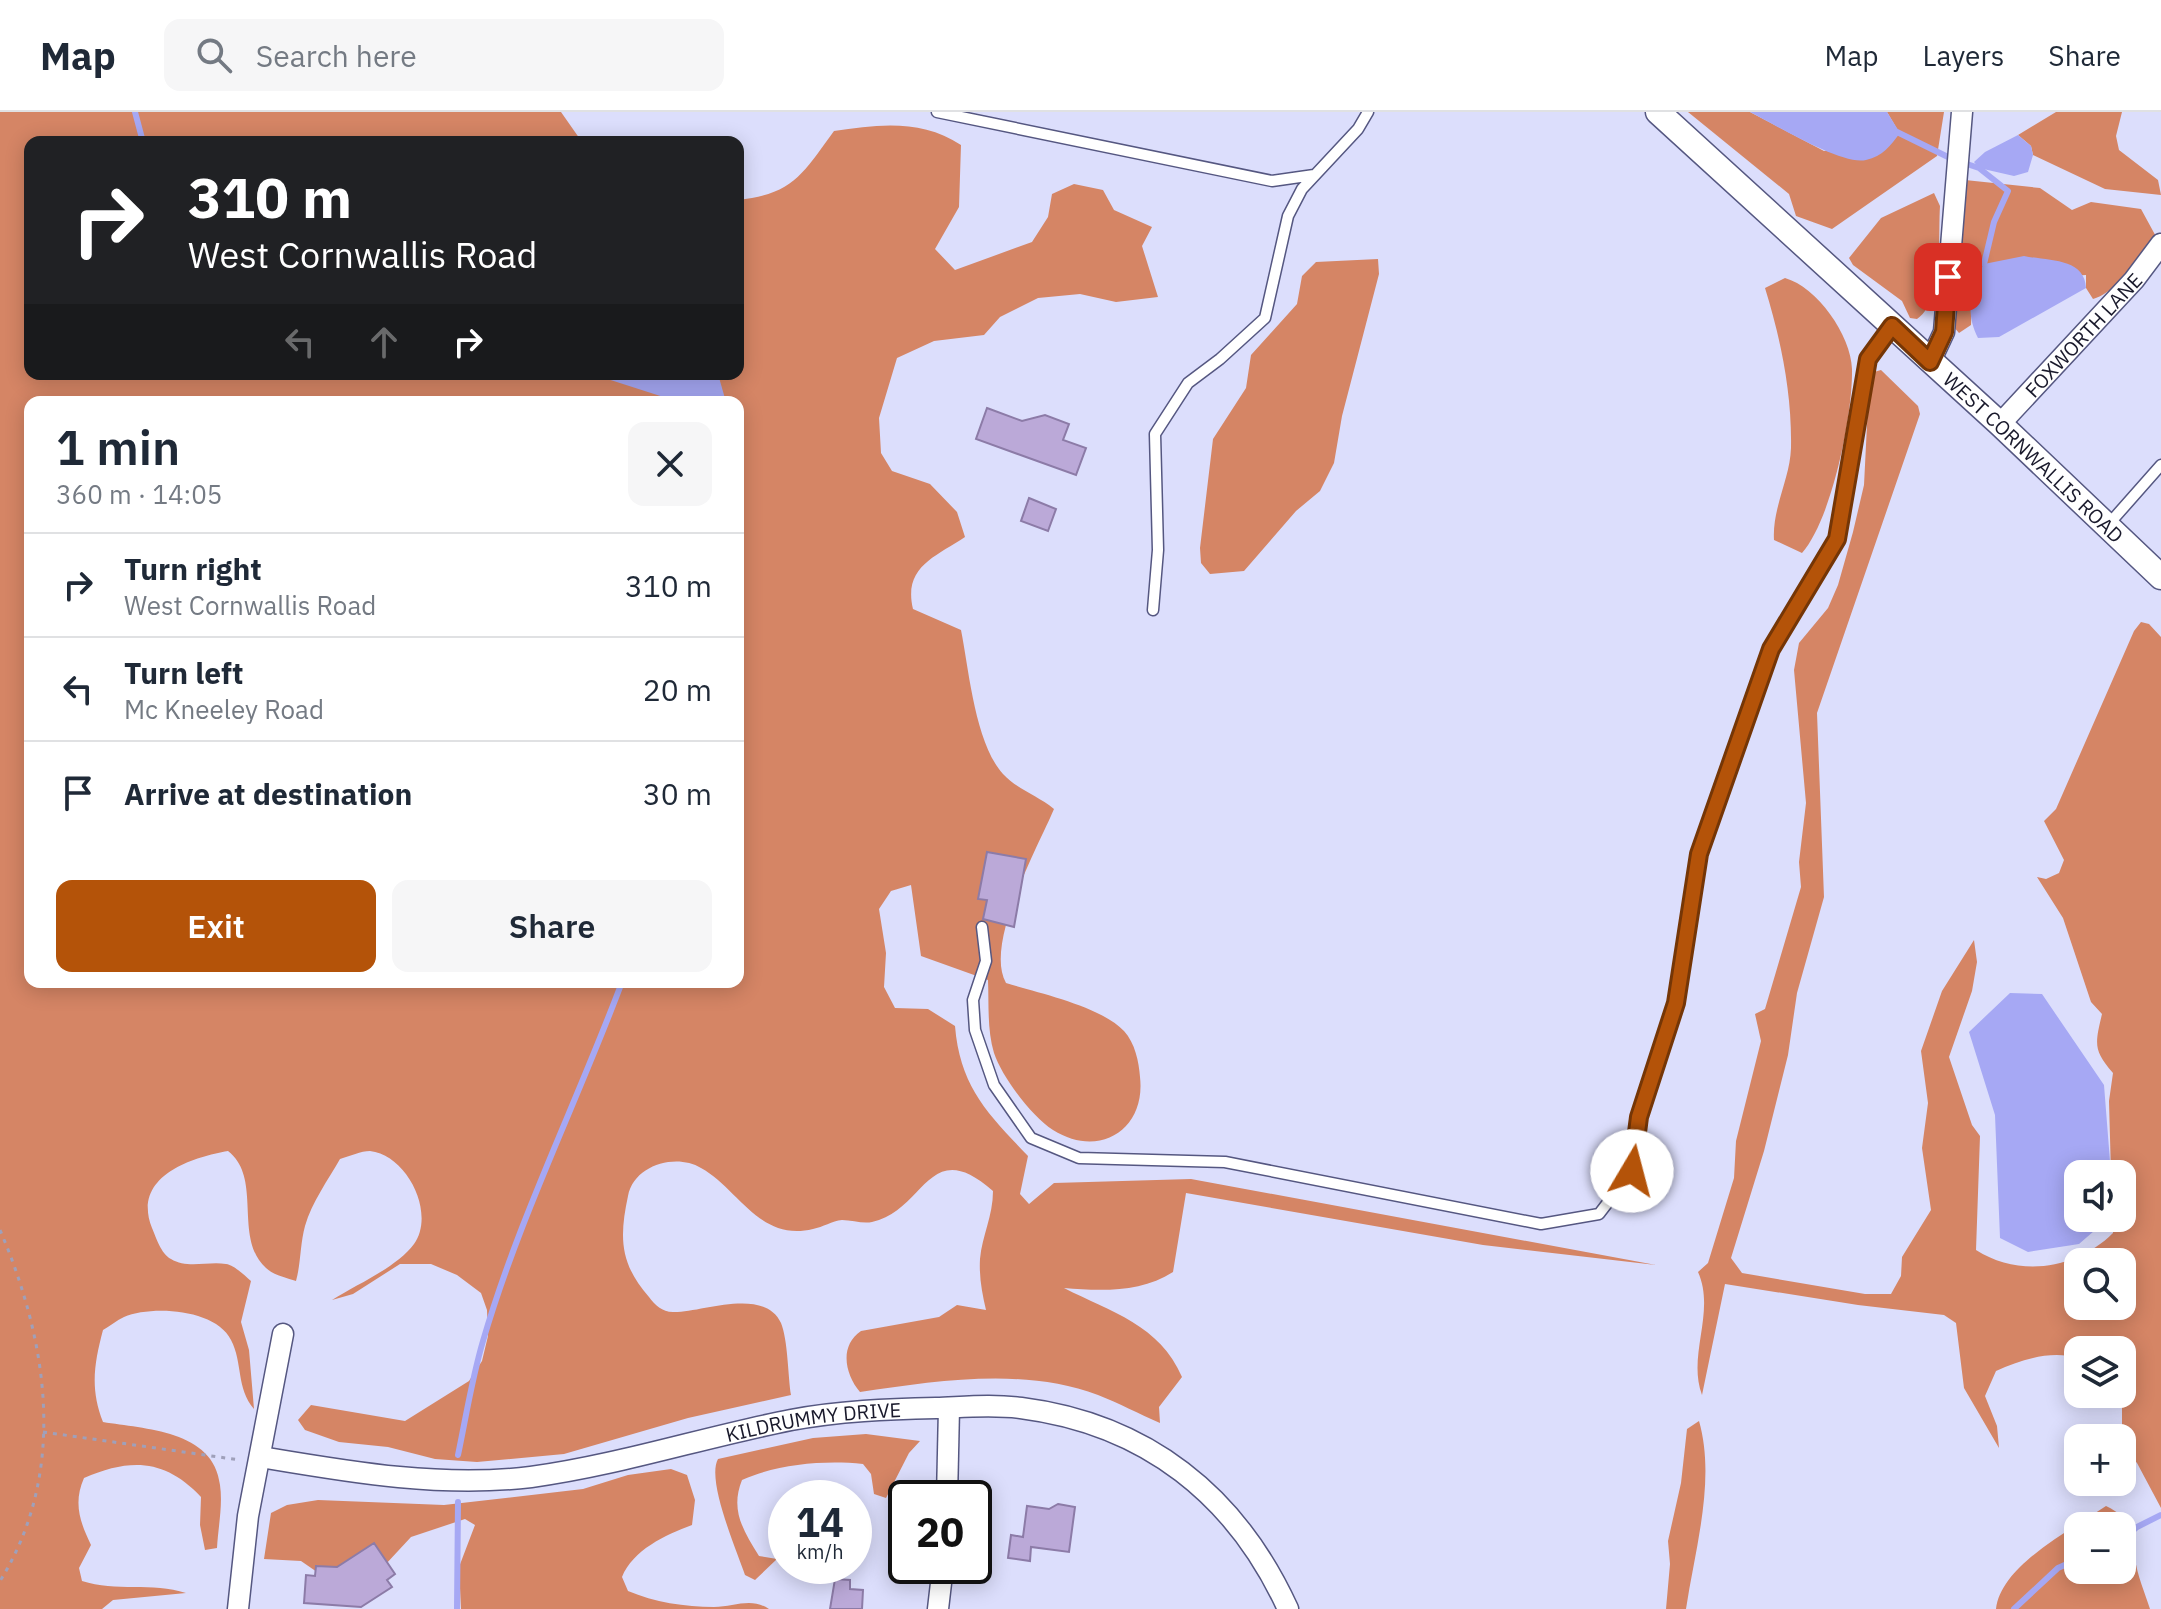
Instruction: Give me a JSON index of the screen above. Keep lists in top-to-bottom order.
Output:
{
  "streets": {
    "street": ["FOXWORTH LANE", "WEST CORNWALLIS ROAD", "KILDRUMMY DRIVE"]
  },
  "crossings": [
    ["FOXWORTH LANE", "WEST CORNWALLIS ROAD"]
  ],
  "page": {
    "header": "Map",
    "search": "Search here",
    "nav": ["Map", "Layers", "Share"],
    "turn": ["310 m", "West Cornwallis Road"],
    "heading": ["1 min", "360 m · 14:05"],
    "list": [
      {
        "name": "Turn right",
        "note": "West Cornwallis Road",
        "value": "310 m"
      },
      {
        "name": "Turn left",
        "note": "Mc Kneeley Road",
        "value": "20 m"
      },
      {
        "name": "Arrive at destination",
        "value": "30 m"
      }
    ],
    "buttons": ["Exit", "Share"],
    "map_buttons": ["+", "−"],
    "speed": "14 km/h",
    "limit": "20"
  }
}
